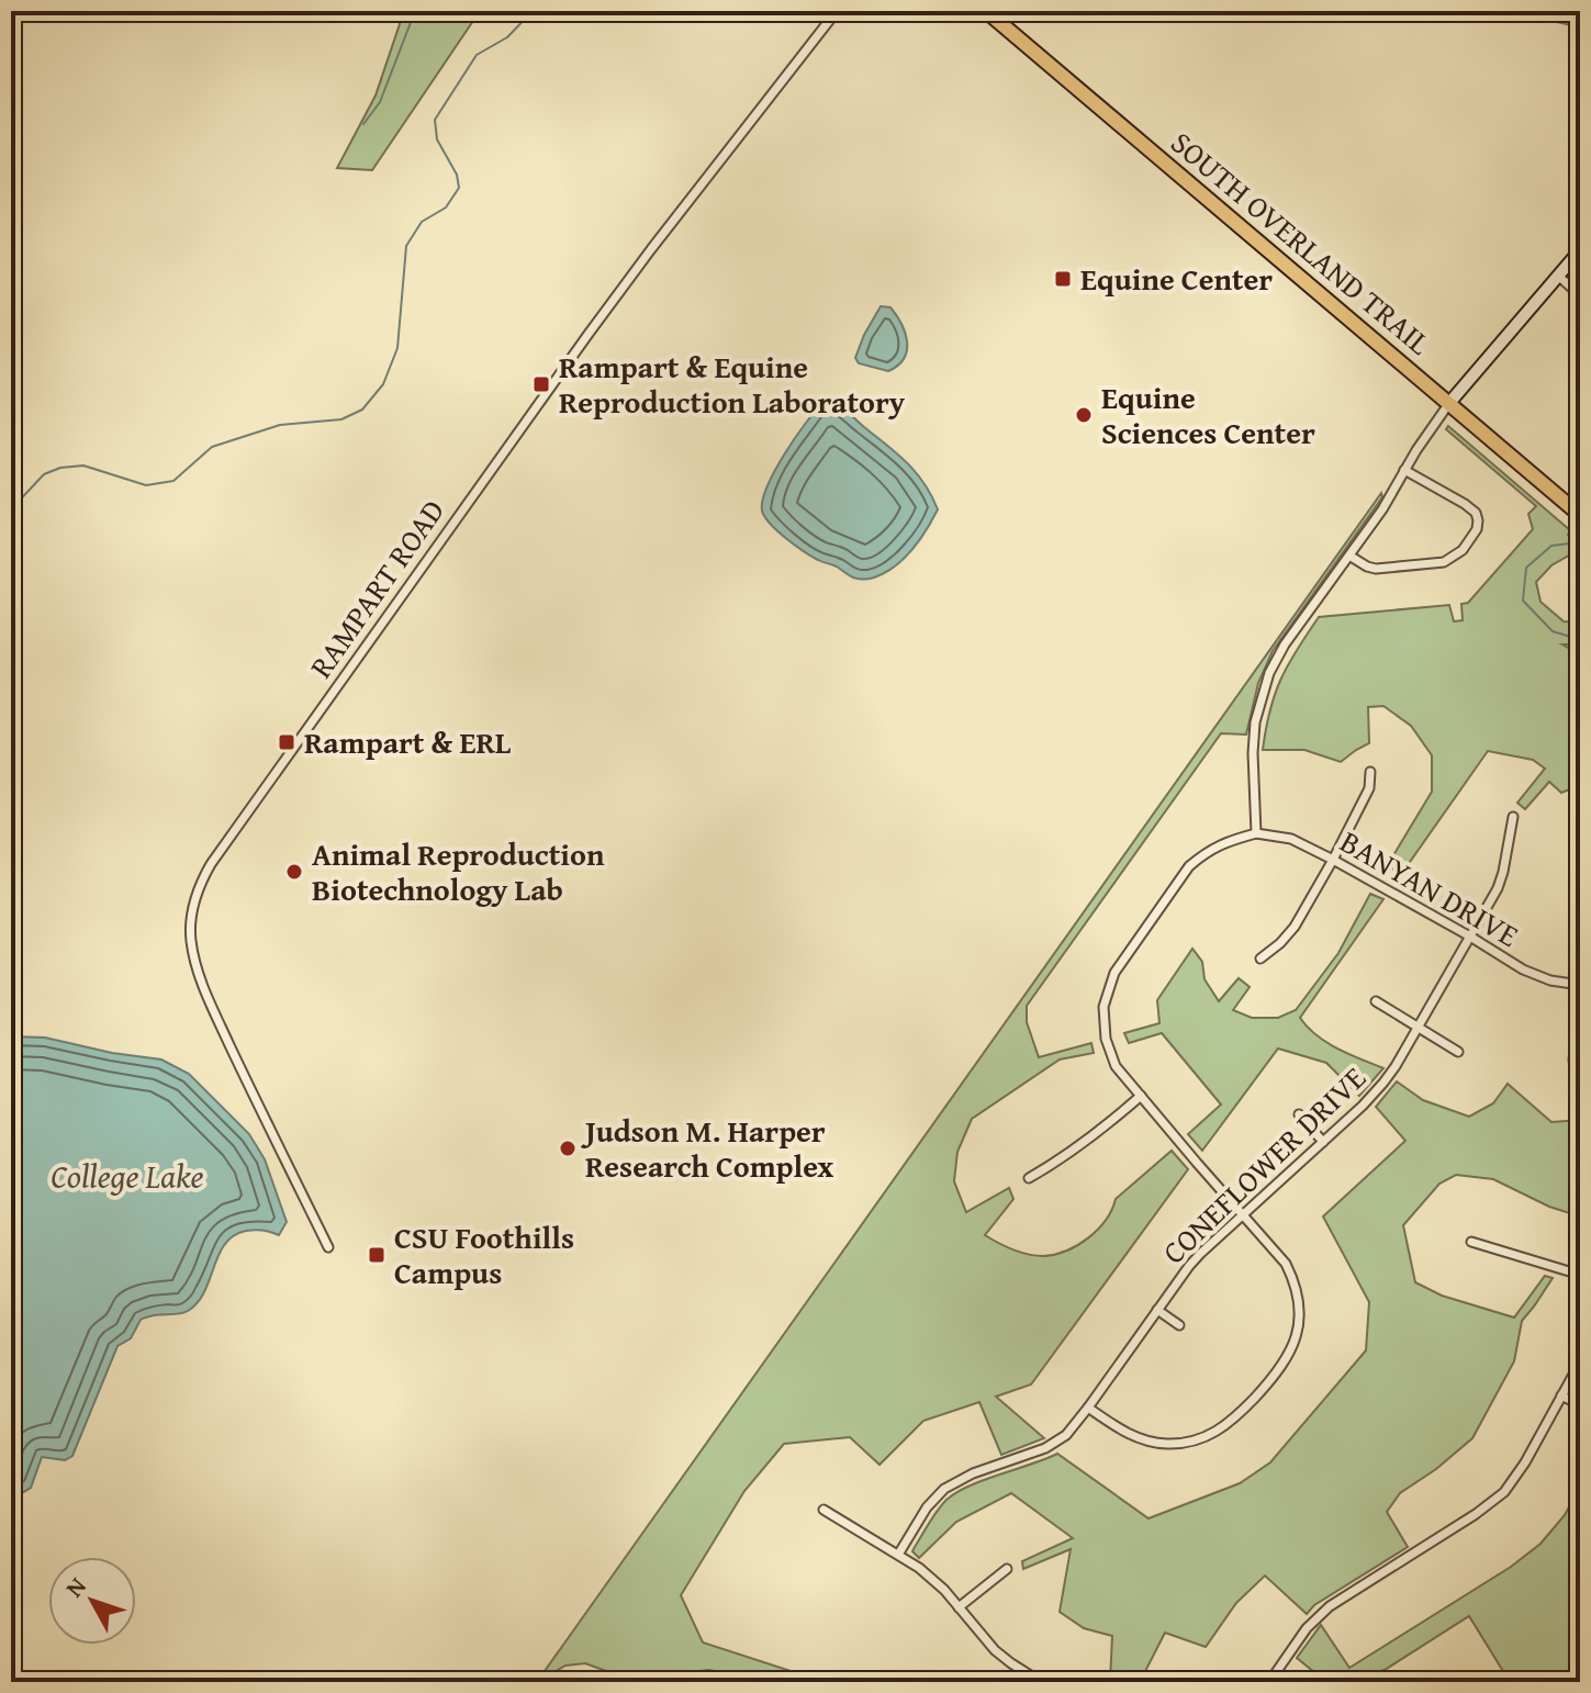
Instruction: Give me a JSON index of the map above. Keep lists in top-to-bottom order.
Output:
{
  "streets": {
    "main road": ["SOUTH OVERLAND TRAIL"],
    "street": ["RAMPART ROAD", "BANYAN DRIVE", "CONEFLOWER DRIVE"]
  },
  "crossings": [
    ["BANYAN DRIVE", "CONEFLOWER DRIVE"]
  ],
  "water": ["College Lake"],
  "places": {
    "transit": [
      "Equine Center",
      "Rampart & Equine Reproduction Laboratory",
      "Rampart & ERL",
      "CSU Foothills Campus"
    ],
    "other": ["Equine Sciences Center", "Animal Reproduction Biotechnology Lab", "Judson M. Harper Research Complex"]
  },
  "north": "top left"
}
